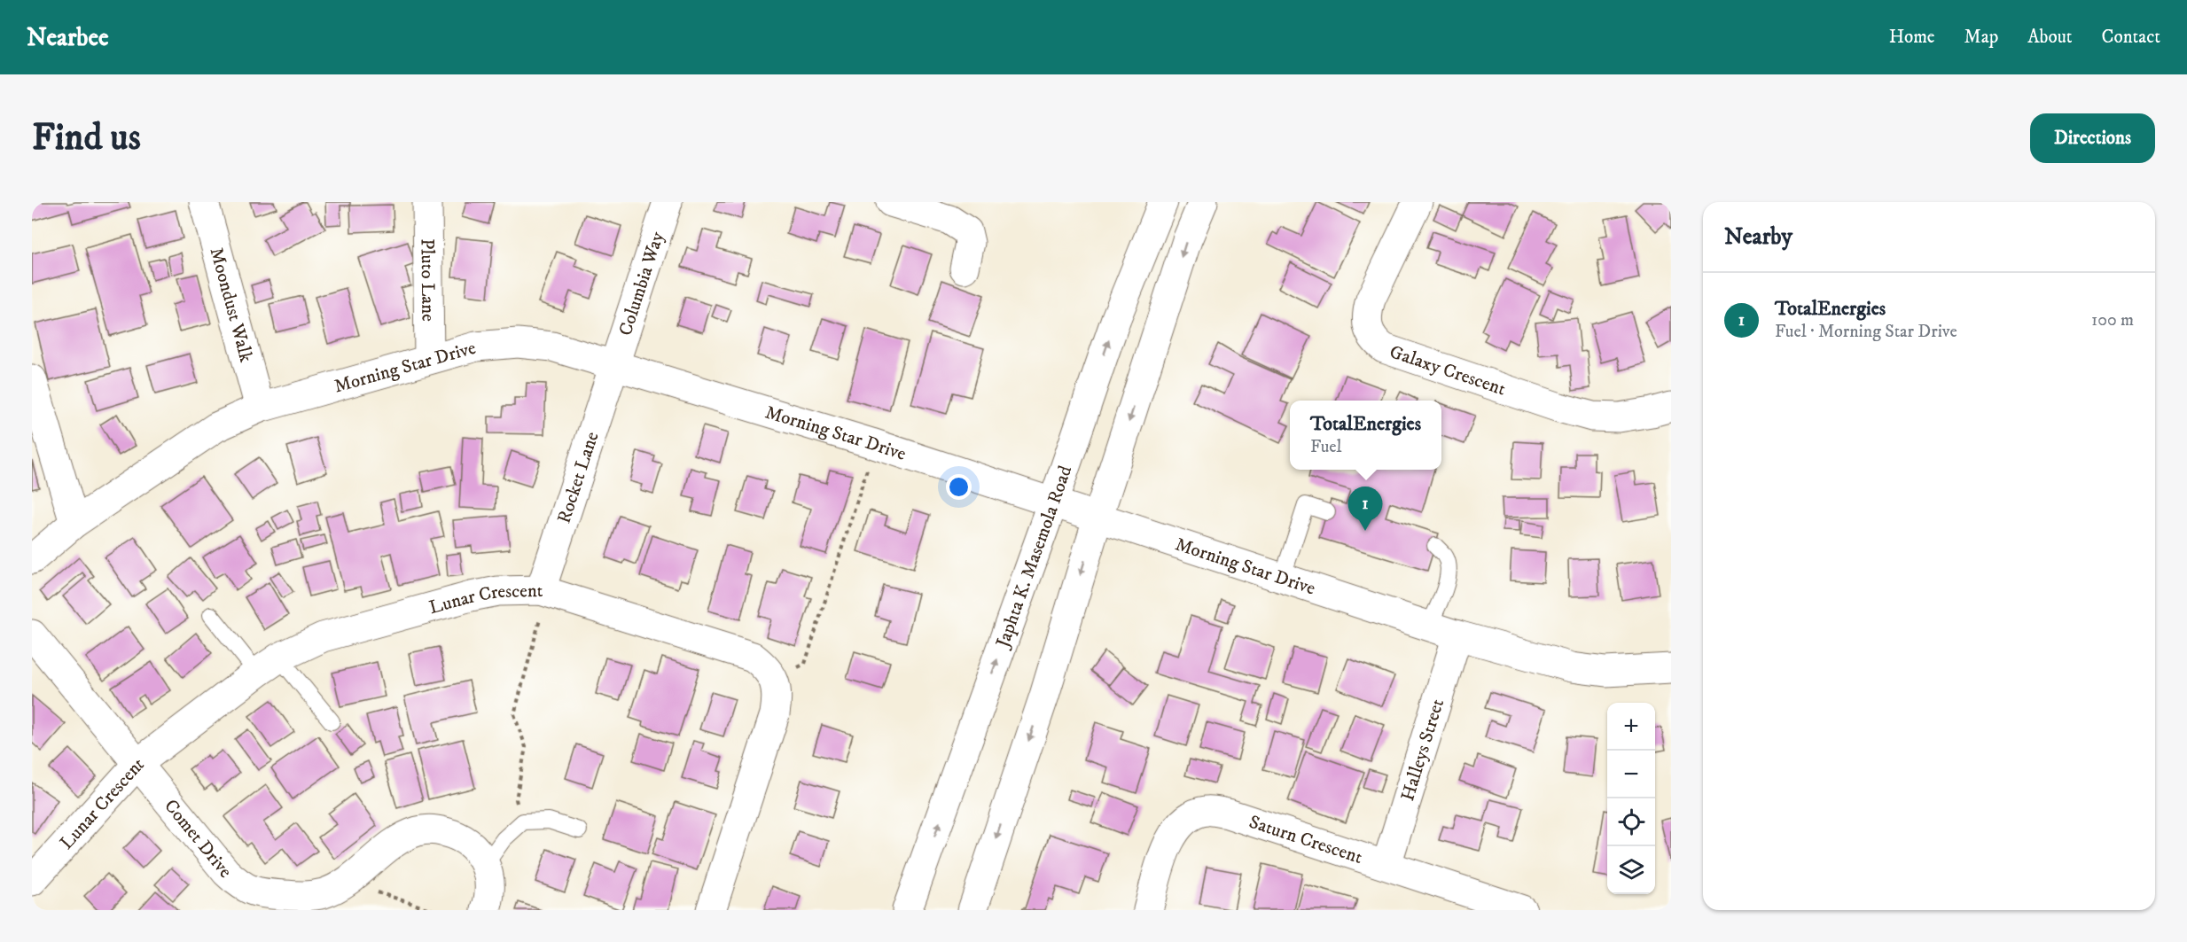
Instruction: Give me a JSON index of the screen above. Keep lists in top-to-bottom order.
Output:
{
  "streets": {
    "street": [
      "Pluto Lane",
      "Columbia Way",
      "Moondust Walk",
      "Morning Star Drive",
      "Galaxy Crescent",
      "Rocket Lane",
      "Japhta K. Masemola Road",
      "Lunar Crescent",
      "Halleys Street",
      "Comet Drive",
      "Saturn Crescent"
    ]
  },
  "crossings": [
    ["Pluto Lane", "Morning Star Drive"],
    ["Columbia Way", "Morning Star Drive"],
    ["Columbia Way", "Rocket Lane"],
    ["Moondust Walk", "Morning Star Drive"],
    ["Morning Star Drive", "Rocket Lane"],
    ["Morning Star Drive", "Japhta K. Masemola Road"],
    ["Morning Star Drive", "Halleys Street"],
    ["Rocket Lane", "Lunar Crescent"],
    ["Lunar Crescent", "Comet Drive"],
    ["Halleys Street", "Saturn Crescent"]
  ],
  "page": {
    "header": "Nearbee",
    "nav": [
      "Home",
      "Map",
      "About",
      "Contact"
    ],
    "buttons": "Directions",
    "title": "Find us",
    "heading": "Nearby",
    "list": [
      {
        "mark": "1",
        "name": "TotalEnergies",
        "note": "Fuel · Morning Star Drive",
        "value": "100 m"
      }
    ],
    "popup": ["TotalEnergies", "Fuel"],
    "pins": "1",
    "map_buttons": ["+", "−"]
  }
}
